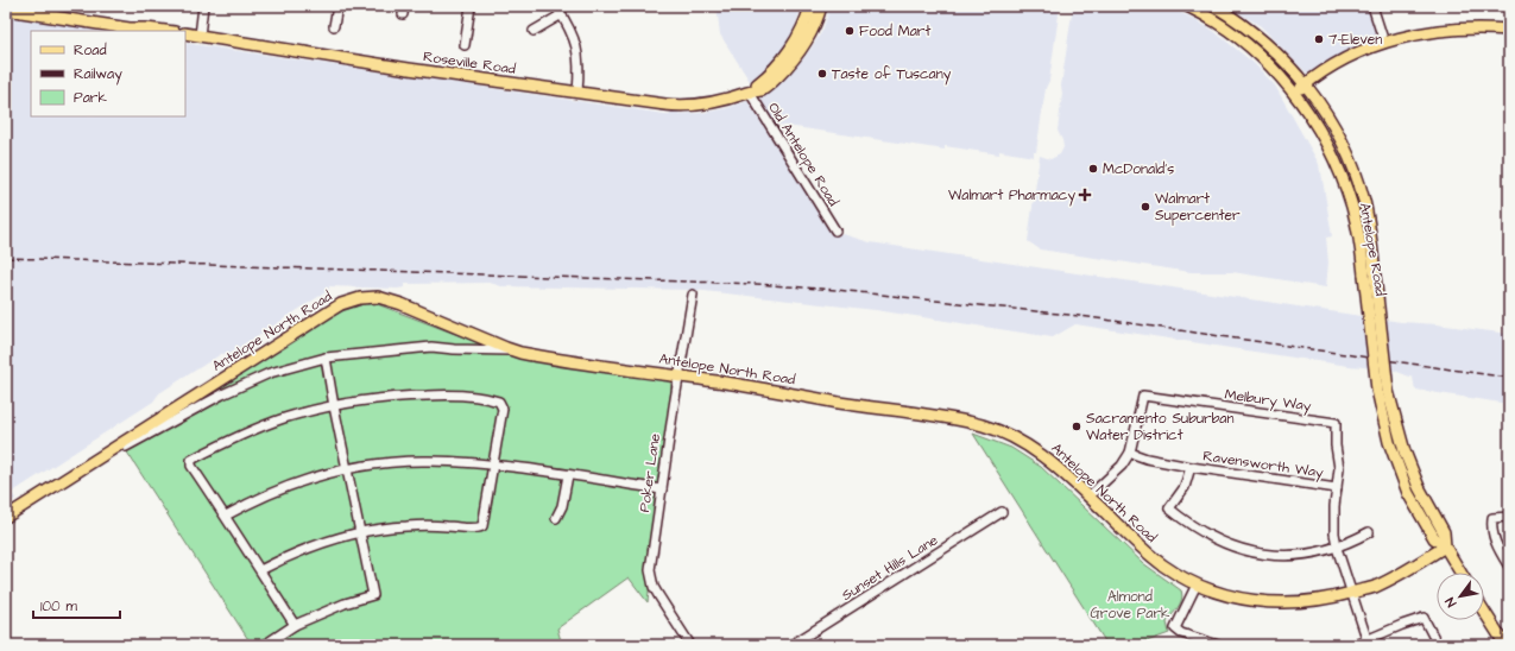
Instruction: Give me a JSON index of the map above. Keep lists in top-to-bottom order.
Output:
{
  "streets": {
    "main road": ["Roseville Road", "Antelope Road", "Antelope North Road"],
    "street": [
      "Old Antelope Road",
      "Melbury Way",
      "Ravensworth Way",
      "Poker Lane",
      "Sunset Hills Lane"
    ]
  },
  "crossings": [
    ["Roseville Road", "Old Antelope Road"],
    ["Antelope Road", "Antelope North Road"],
    ["Antelope North Road", "Melbury Way"],
    ["Antelope North Road", "Poker Lane"],
    ["Melbury Way", "Ravensworth Way"]
  ],
  "parks": ["Almond Grove Park"],
  "places": {
    "other": [
      "Food Mart",
      "7-Eleven",
      "Taste of Tuscany",
      "McDonald's",
      "Walmart Supercenter",
      "Sacramento Suburban Water District"
    ],
    "health": ["Walmart Pharmacy"]
  },
  "legend": ["Road", "Railway", "Park"],
  "scale_bar": "100 m",
  "north": "bottom left"
}
